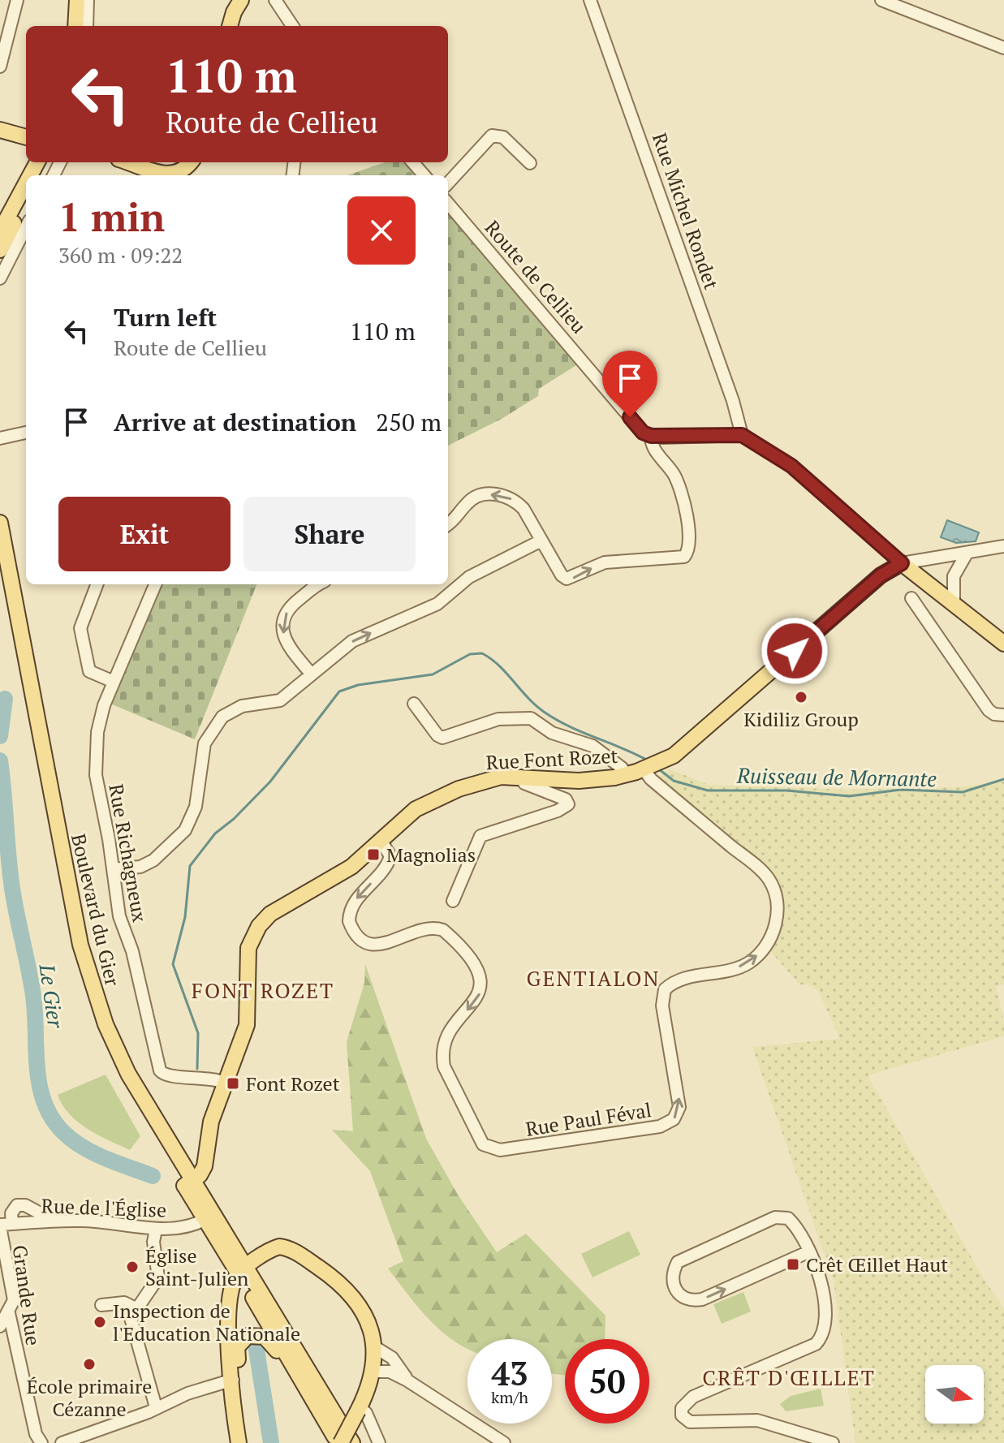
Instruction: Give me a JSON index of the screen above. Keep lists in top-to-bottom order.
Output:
{
  "streets": {
    "main road": ["Rue Font Rozet", "Boulevard du Gier"],
    "street": [
      "Rue Michel Rondet",
      "Route de Cellieu",
      "Rue Richagneux",
      "Rue Paul Féval",
      "Rue de l'Église",
      "Grande Rue"
    ]
  },
  "crossings": [
    ["Rue Font Rozet", "Rue Richagneux"],
    ["Rue Font Rozet", "Boulevard du Gier"],
    ["Rue Font Rozet", "Rue Paul Féval"],
    ["Boulevard du Gier", "Rue de l'Église"],
    ["Rue de l'Église", "Grande Rue"]
  ],
  "districts": ["GENTIALON", "FONT ROZET", "CRÊT D'ŒILLET"],
  "water": ["Ruisseau de Mornante", "Le Gier"],
  "places": {
    "other": [
      "Kidiliz Group",
      "Église Saint-Julien",
      "Inspection de l'Education Nationale",
      "École primaire Cézanne"
    ],
    "transit": ["Magnolias", "Font Rozet", "Crêt Œillet Haut"]
  },
  "north": "right",
  "page": {
    "turn": ["110 m", "Route de Cellieu"],
    "heading": ["1 min", "360 m · 09:22"],
    "list": [
      {
        "name": "Turn left",
        "note": "Route de Cellieu",
        "value": "110 m"
      },
      {
        "name": "Arrive at destination",
        "value": "250 m"
      }
    ],
    "buttons": ["Exit", "Share"],
    "speed": "43 km/h",
    "limit": "50"
  }
}
